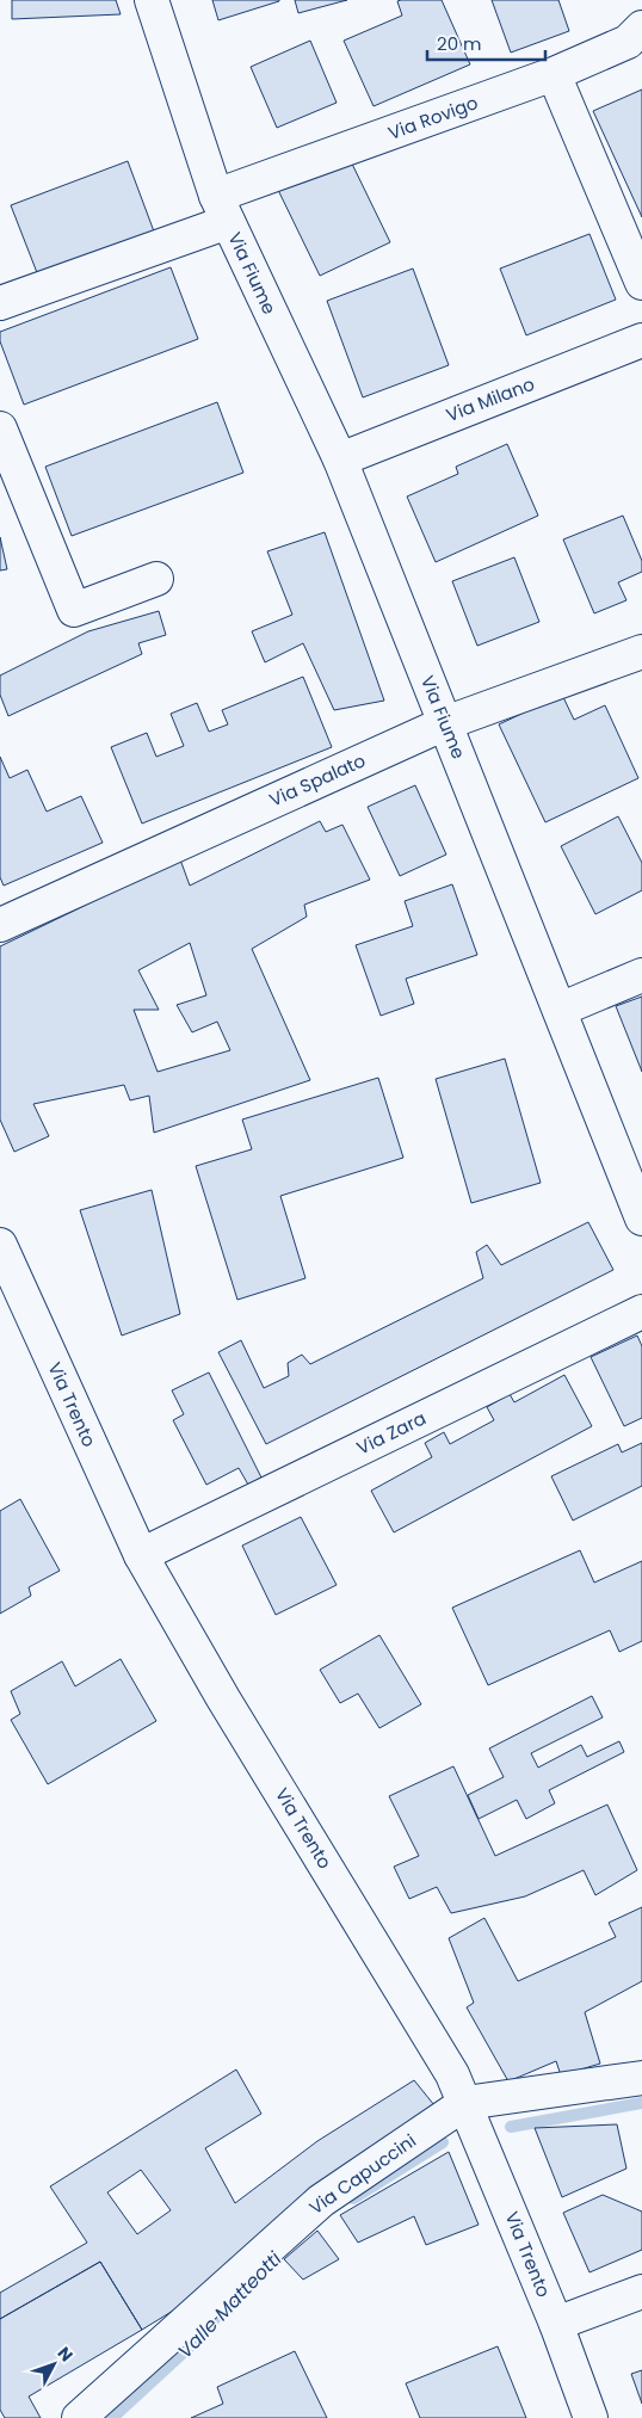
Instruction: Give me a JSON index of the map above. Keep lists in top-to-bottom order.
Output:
{
  "streets": {
    "street": [
      "Via Rovigo",
      "Via Fiume",
      "Via Milano",
      "Via Spalato",
      "Via Trento",
      "Via Zara",
      "Via Capuccini"
    ]
  },
  "crossings": [
    ["Via Rovigo", "Via Fiume"],
    ["Via Fiume", "Via Milano"],
    ["Via Fiume", "Via Spalato"],
    ["Via Trento", "Via Zara"],
    ["Via Trento", "Via Capuccini"]
  ],
  "water": ["Valle Matteotti"],
  "scale_bar": "20 m",
  "north": "top right"
}
